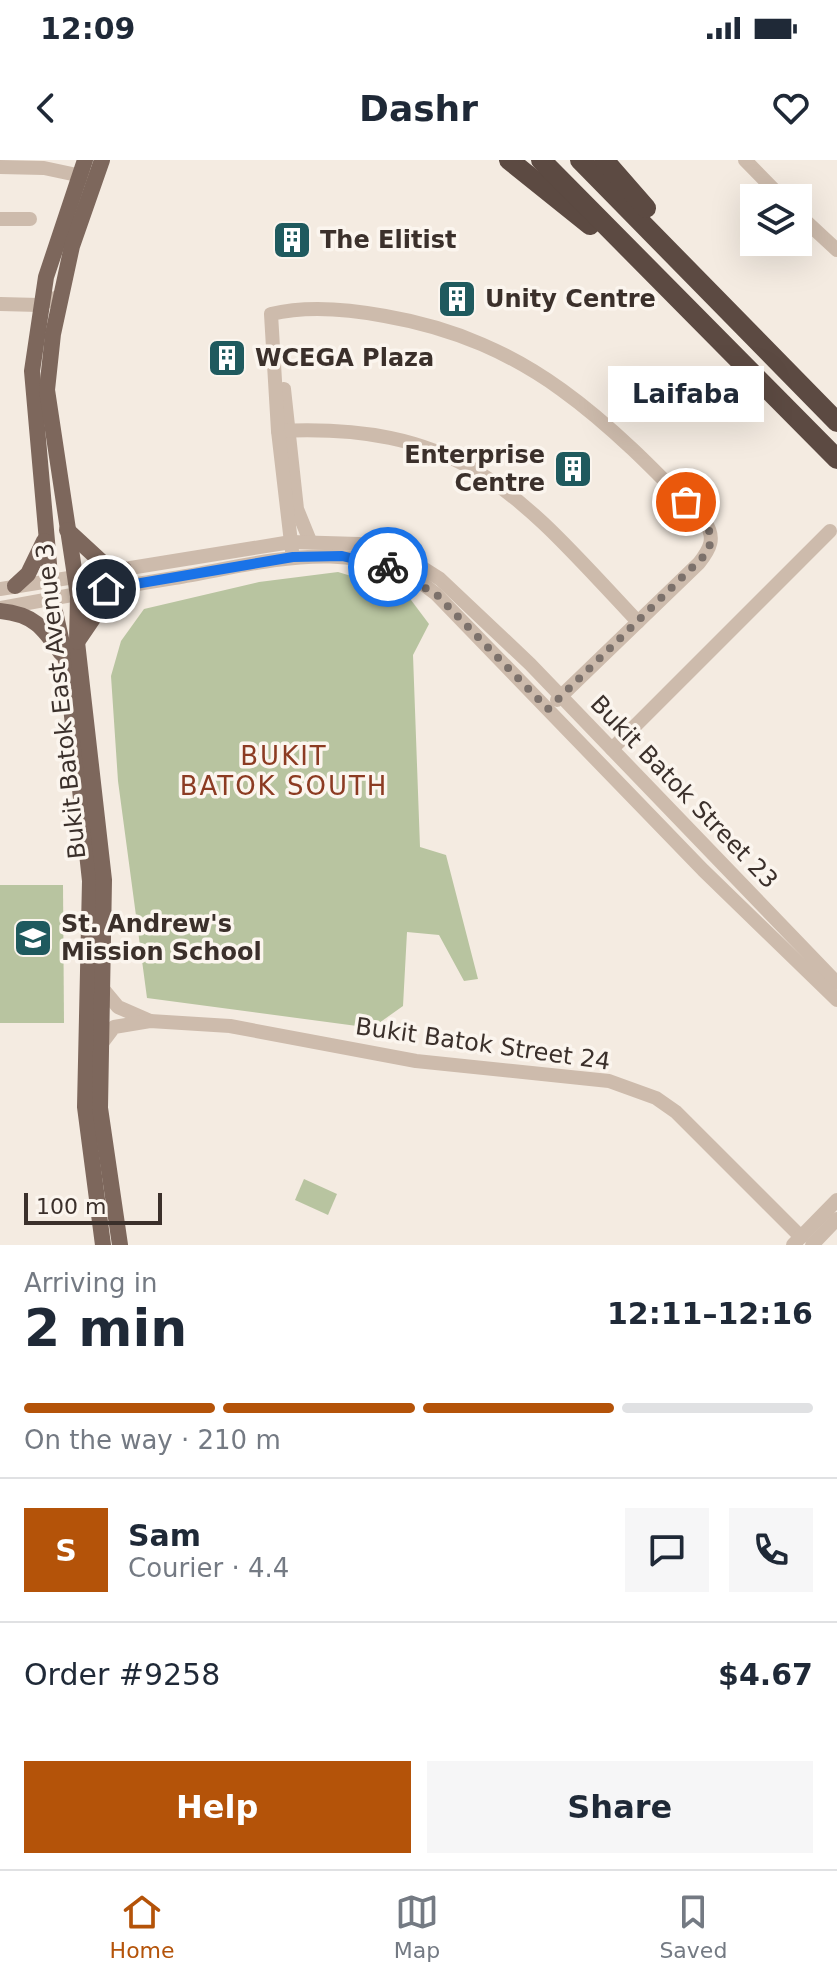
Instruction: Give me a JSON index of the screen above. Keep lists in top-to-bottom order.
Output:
{
  "streets": {
    "main road": ["Bukit Batok East Avenue 3"],
    "street": ["Bukit Batok Street 23", "Bukit Batok Street 24"]
  },
  "crossings": [
    ["Bukit Batok East Avenue 3", "Bukit Batok Street 23"],
    ["Bukit Batok East Avenue 3", "Bukit Batok Street 24"]
  ],
  "districts": ["BUKIT BATOK SOUTH"],
  "places": {
    "building": [
      "The Elitist",
      "Unity Centre",
      "WCEGA Plaza",
      "Enterprise Centre"
    ],
    "other": ["Laifaba"],
    "school or university": ["St. Andrew's Mission School"]
  },
  "scale_bar": "100 m",
  "page": {
    "status": "12:09",
    "header": "Dashr",
    "bubble": "Laifaba",
    "scale": "100 m",
    "heading": ["2 min", "Arriving in", "12:11–12:16"],
    "panel": [
      "Sam",
      "Courier · 4.4",
      "Order #9258",
      "$4.67"
    ],
    "bar": "On the way · 210 m",
    "round": "S",
    "buttons": ["Help", "Share"],
    "tabs": ["Home", "Map", "Saved"]
  }
}
